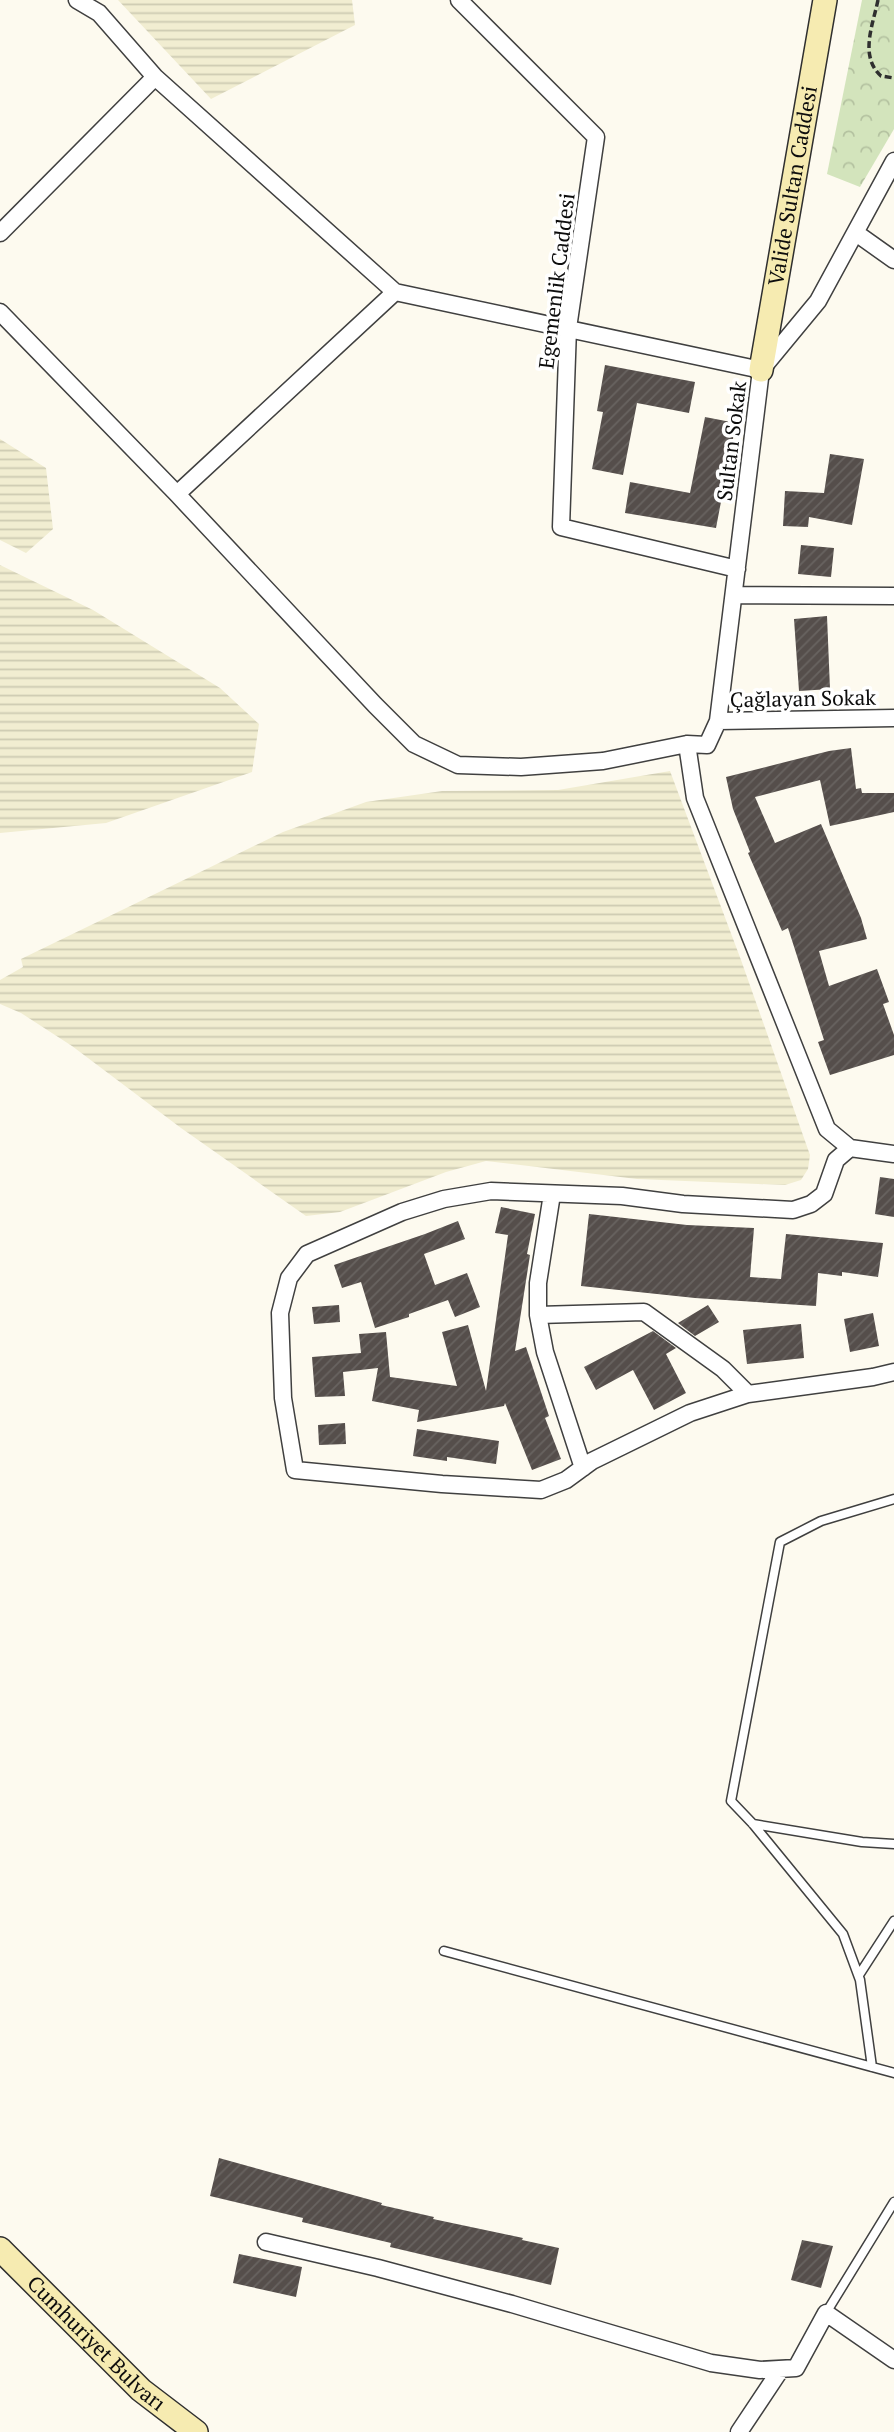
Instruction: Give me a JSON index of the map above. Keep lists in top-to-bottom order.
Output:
{
  "streets": {
    "street": [
      "Valide Sultan Caddesi",
      "Egemenlik Caddesi",
      "Sultan Sokak",
      "Çağlayan Sokak",
      "Cumhuriyet Bulvarı"
    ]
  },
  "crossings": [
    ["Valide Sultan Caddesi", "Sultan Sokak"],
    ["Egemenlik Caddesi", "Sultan Sokak"],
    ["Sultan Sokak", "Çağlayan Sokak"]
  ]
}
